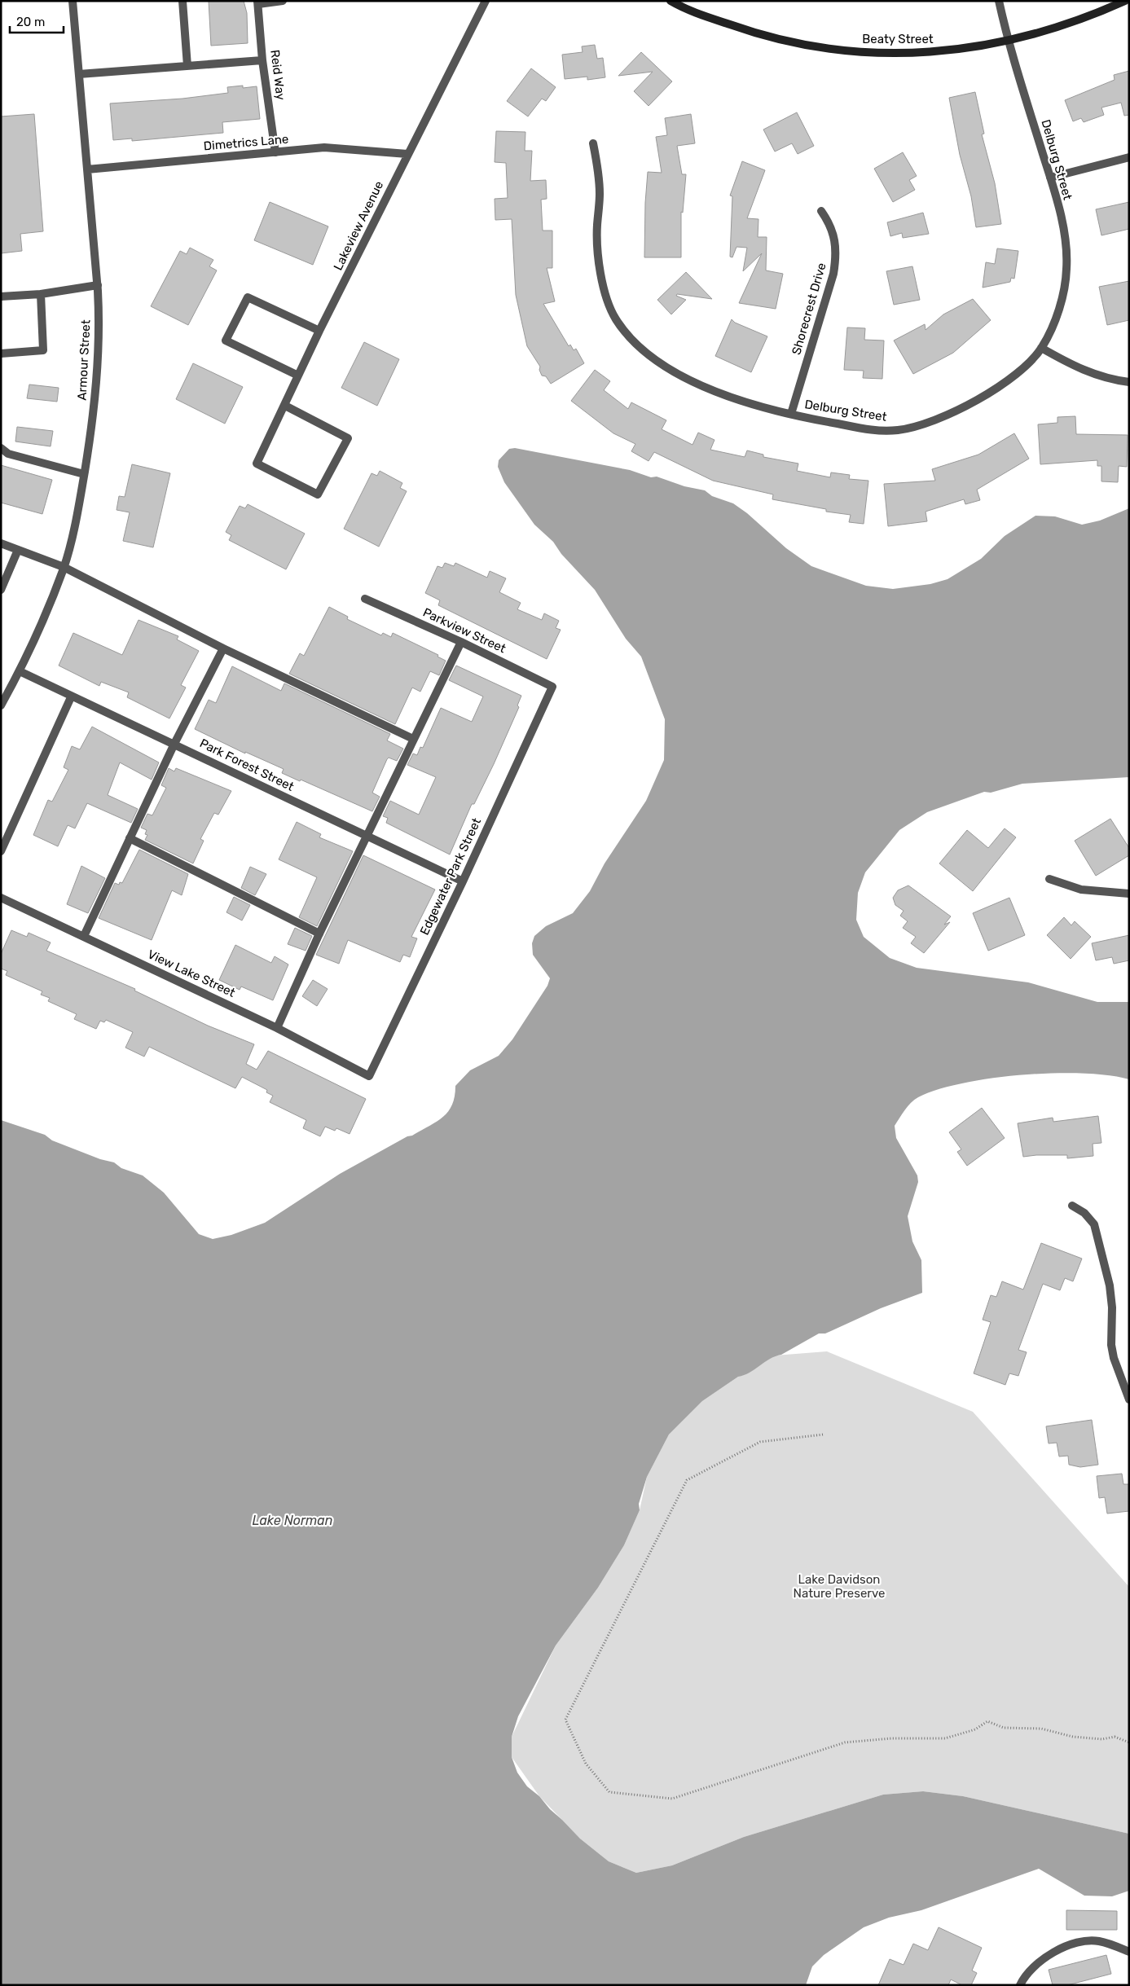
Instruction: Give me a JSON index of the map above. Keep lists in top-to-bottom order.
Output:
{
  "streets": {
    "street": [
      "Beaty Street",
      "Reid Way",
      "Dimetrics Lane",
      "Delburg Street",
      "Lakeview Avenue",
      "Shorecrest Drive",
      "Armour Street",
      "Parkview Street",
      "Park Forest Street",
      "Edgewater Park Street",
      "View Lake Street"
    ]
  },
  "crossings": [
    ["Beaty Street", "Delburg Street"],
    ["Reid Way", "Dimetrics Lane"],
    ["Dimetrics Lane", "Lakeview Avenue"],
    ["Dimetrics Lane", "Armour Street"],
    ["Delburg Street", "Shorecrest Drive"],
    ["Armour Street", "Park Forest Street"],
    ["Parkview Street", "Edgewater Park Street"],
    ["Park Forest Street", "Edgewater Park Street"],
    ["Edgewater Park Street", "View Lake Street"]
  ],
  "water": ["Lake Norman"],
  "parks": ["Lake Davidson Nature Preserve"],
  "scale_bar": "20 m"
}
